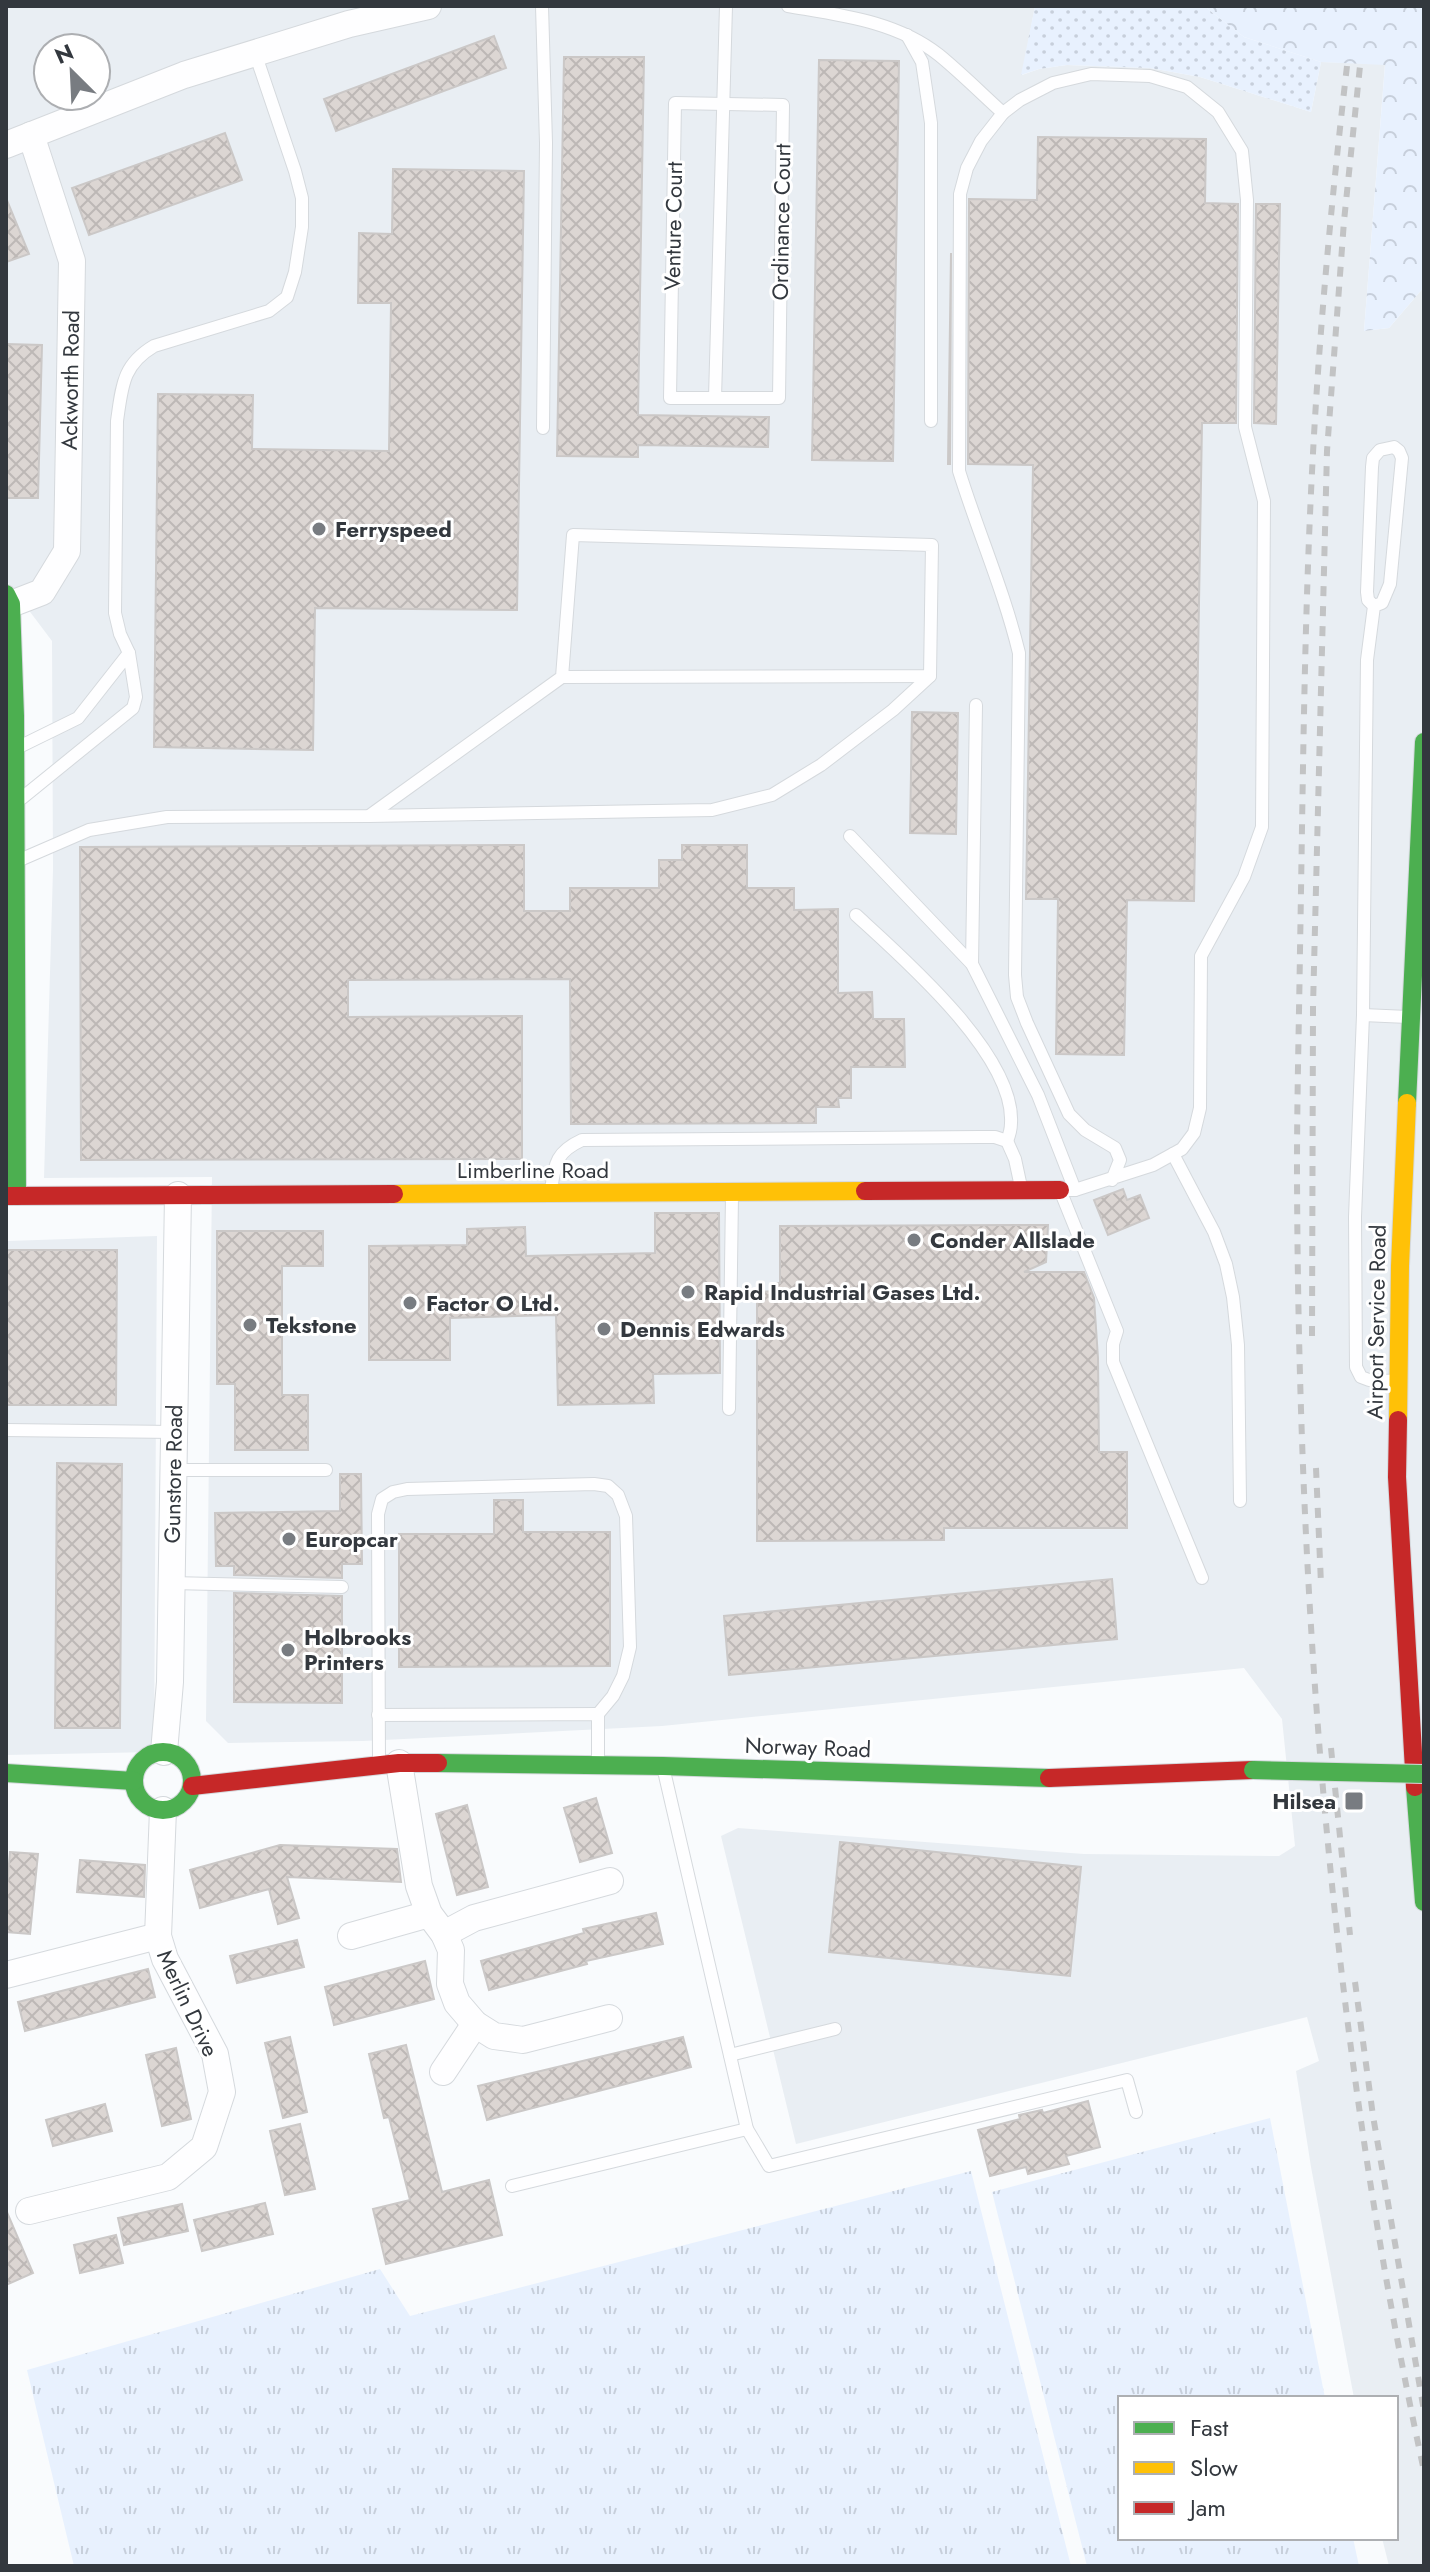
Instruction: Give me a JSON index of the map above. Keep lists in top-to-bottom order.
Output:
{
  "streets": {
    "street": [
      "Ackworth Road",
      "Limberline Road",
      "Airport Service Road",
      "Gunstore Road",
      "Norway Road",
      "Merlin Drive"
    ],
    "lane": ["Ordinance Court", "Venture Court"]
  },
  "crossings": [
    ["Ordinance Court", "Venture Court"],
    ["Limberline Road", "Gunstore Road"],
    ["Gunstore Road", "Norway Road"],
    ["Gunstore Road", "Merlin Drive"],
    ["Norway Road", "Merlin Drive"]
  ],
  "places": {
    "other": [
      "Ferryspeed",
      "Conder Allslade",
      "Rapid Industrial Gases Ltd.",
      "Factor O Ltd.",
      "Tekstone",
      "Dennis Edwards",
      "Europcar",
      "Holbrooks Printers"
    ],
    "transit": ["Hilsea"]
  },
  "legend": ["Fast", "Slow", "Jam"],
  "north": "top left"
}
